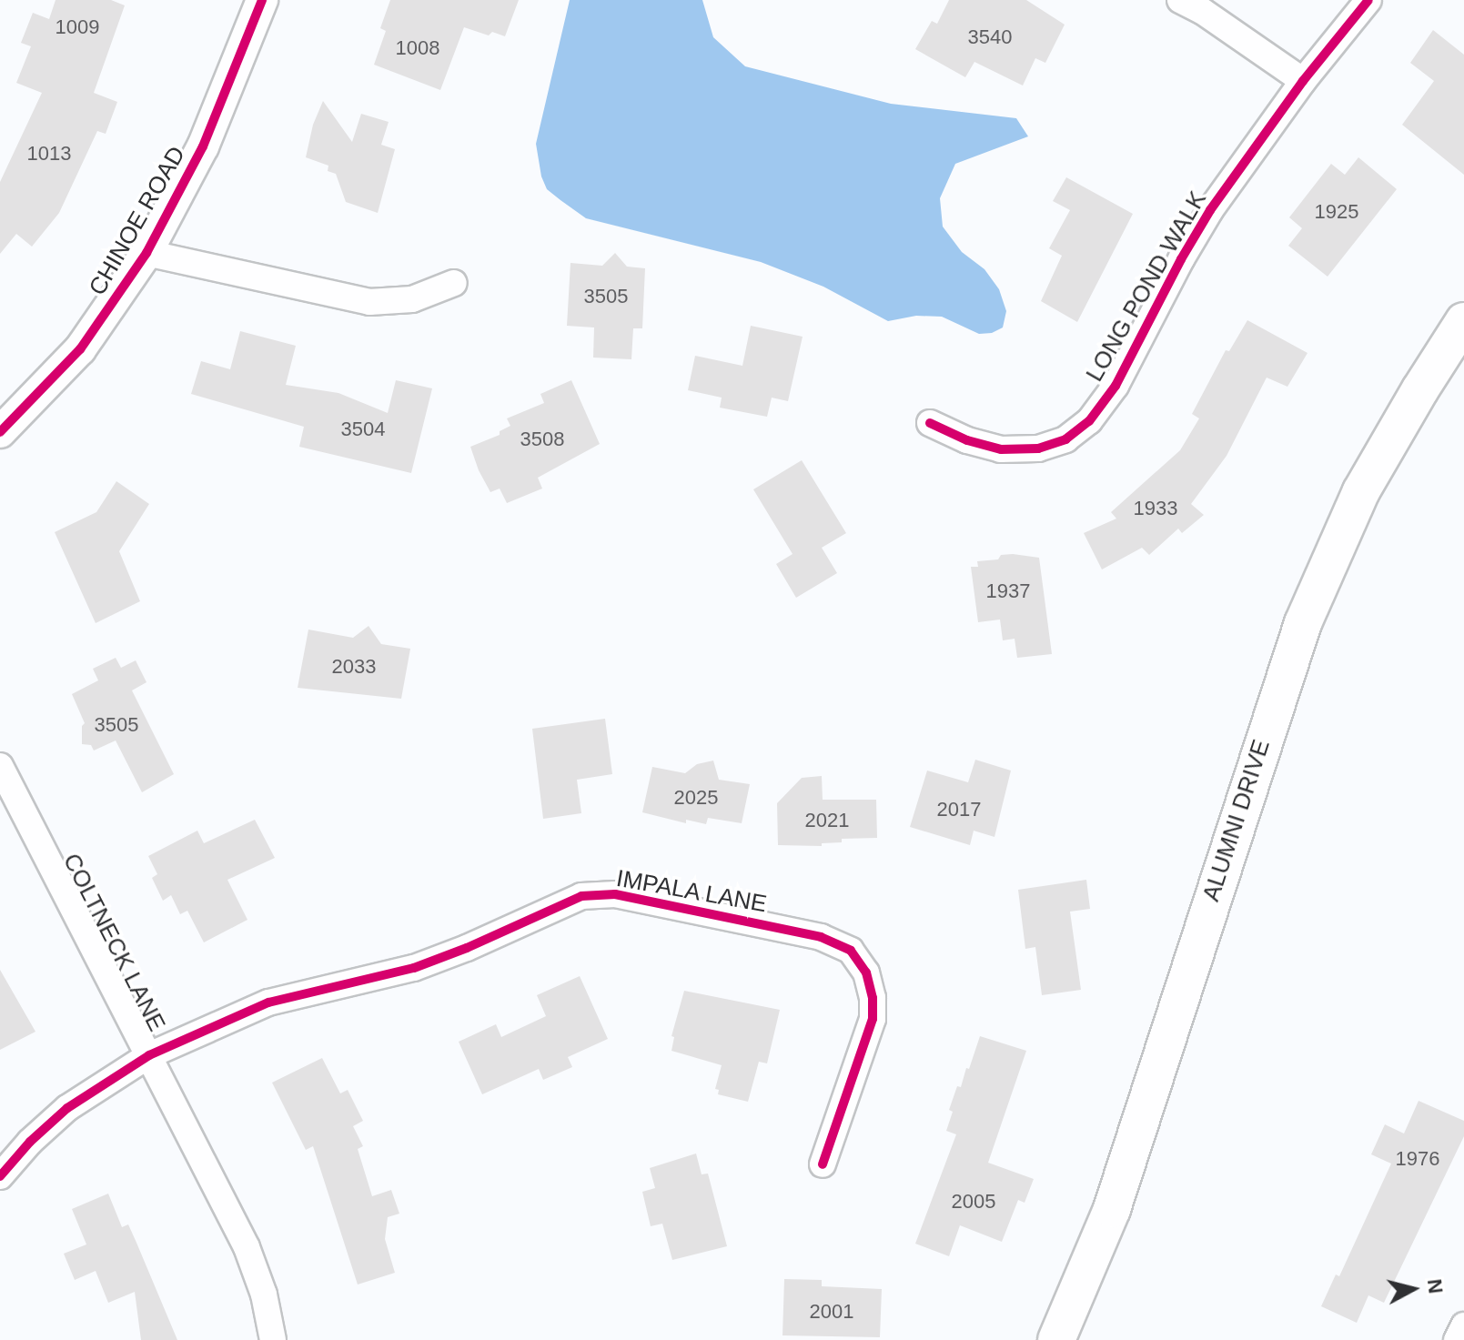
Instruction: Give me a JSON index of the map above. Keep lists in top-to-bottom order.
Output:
{
  "streets": {
    "main road": ["ALUMNI DRIVE"],
    "street": [
      "CHINOE ROAD",
      "LONG POND WALK",
      "IMPALA LANE",
      "COLTNECK LANE"
    ]
  },
  "crossings": [
    ["IMPALA LANE", "COLTNECK LANE"]
  ],
  "house_numbers": [
    "1009",
    "3540",
    "1008",
    "1013",
    "1925",
    "3505",
    "3504",
    "3508",
    "1933",
    "1937",
    "2033",
    "3505",
    "2025",
    "2017",
    "2021",
    "1976",
    "2005",
    "2001"
  ],
  "north": "right"
}
